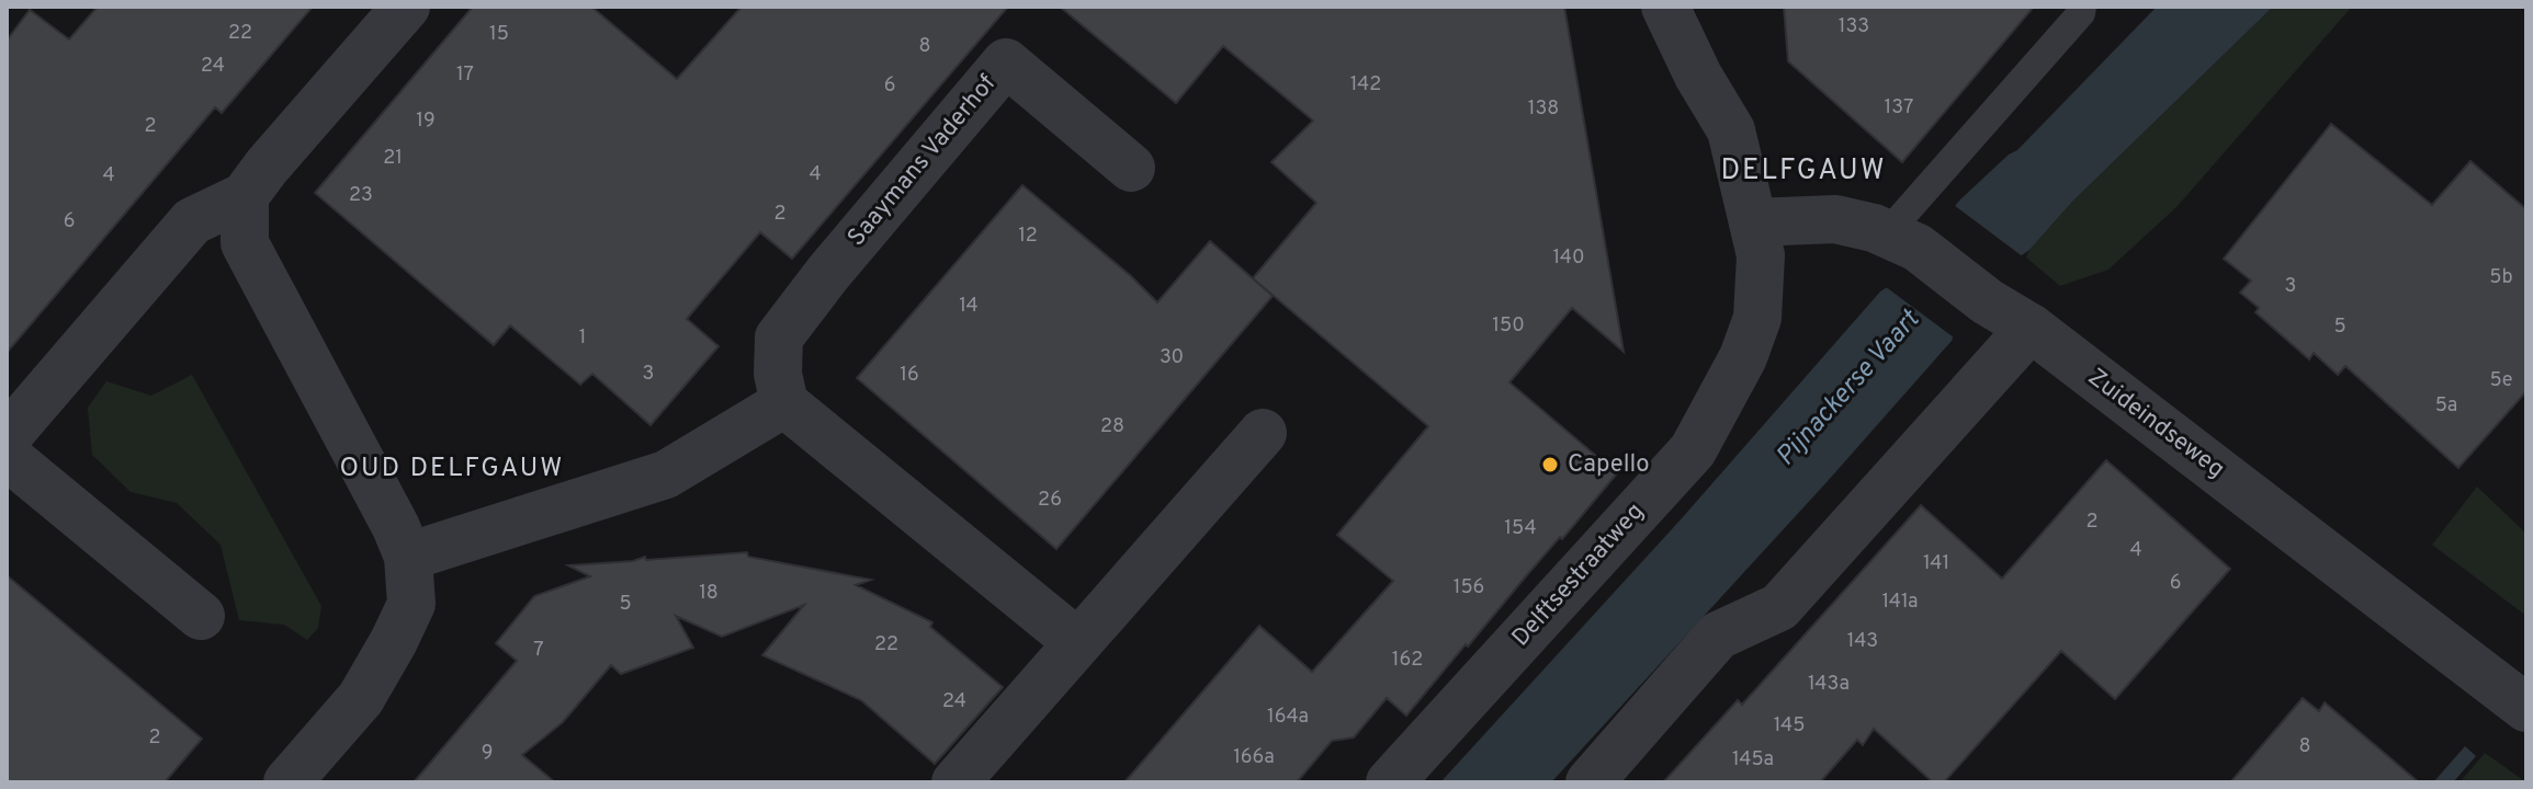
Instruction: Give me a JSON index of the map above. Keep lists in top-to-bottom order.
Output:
{
  "streets": {
    "street": ["Saaymans Vaderhof", "Zuideindseweg", "Delftsestraatweg"]
  },
  "crossings": [
    ["Zuideindseweg", "Delftsestraatweg"]
  ],
  "districts": ["DELFGAUW", "OUD DELFGAUW"],
  "water": ["Pijnackerse Vaart"],
  "places": ["Capello"],
  "house_numbers": [
    "133",
    "22",
    "15",
    "8",
    "24",
    "17",
    "142",
    "6",
    "137",
    "138",
    "19",
    "2",
    "21",
    "4",
    "4",
    "23",
    "2",
    "6",
    "12",
    "140",
    "5b",
    "3",
    "14",
    "150",
    "5",
    "1",
    "30",
    "3",
    "16",
    "5e",
    "5a",
    "28",
    "26",
    "2",
    "154",
    "4",
    "141",
    "6",
    "156",
    "18",
    "141a",
    "5",
    "143",
    "22",
    "7",
    "162",
    "143a",
    "24",
    "164a",
    "145",
    "2",
    "8",
    "9",
    "166a",
    "145a"
  ]
}
